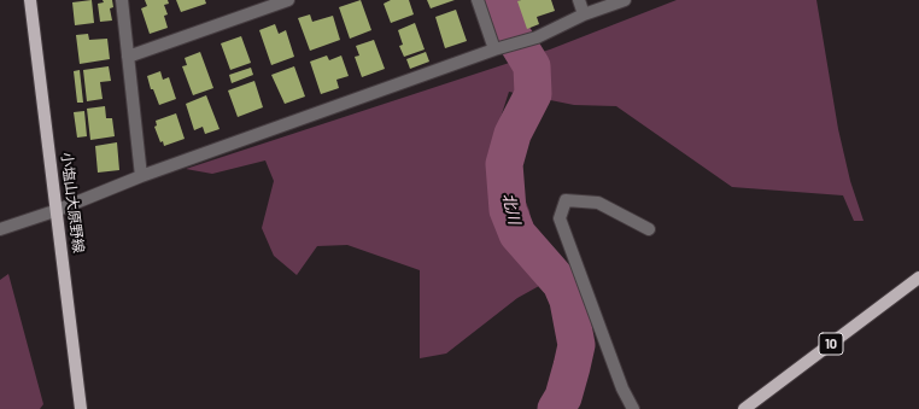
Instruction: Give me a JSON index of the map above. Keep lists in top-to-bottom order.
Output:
{
  "streets": {
    "main road": ["小塩山大原野線", "10"]
  },
  "water": ["北川"]
}
